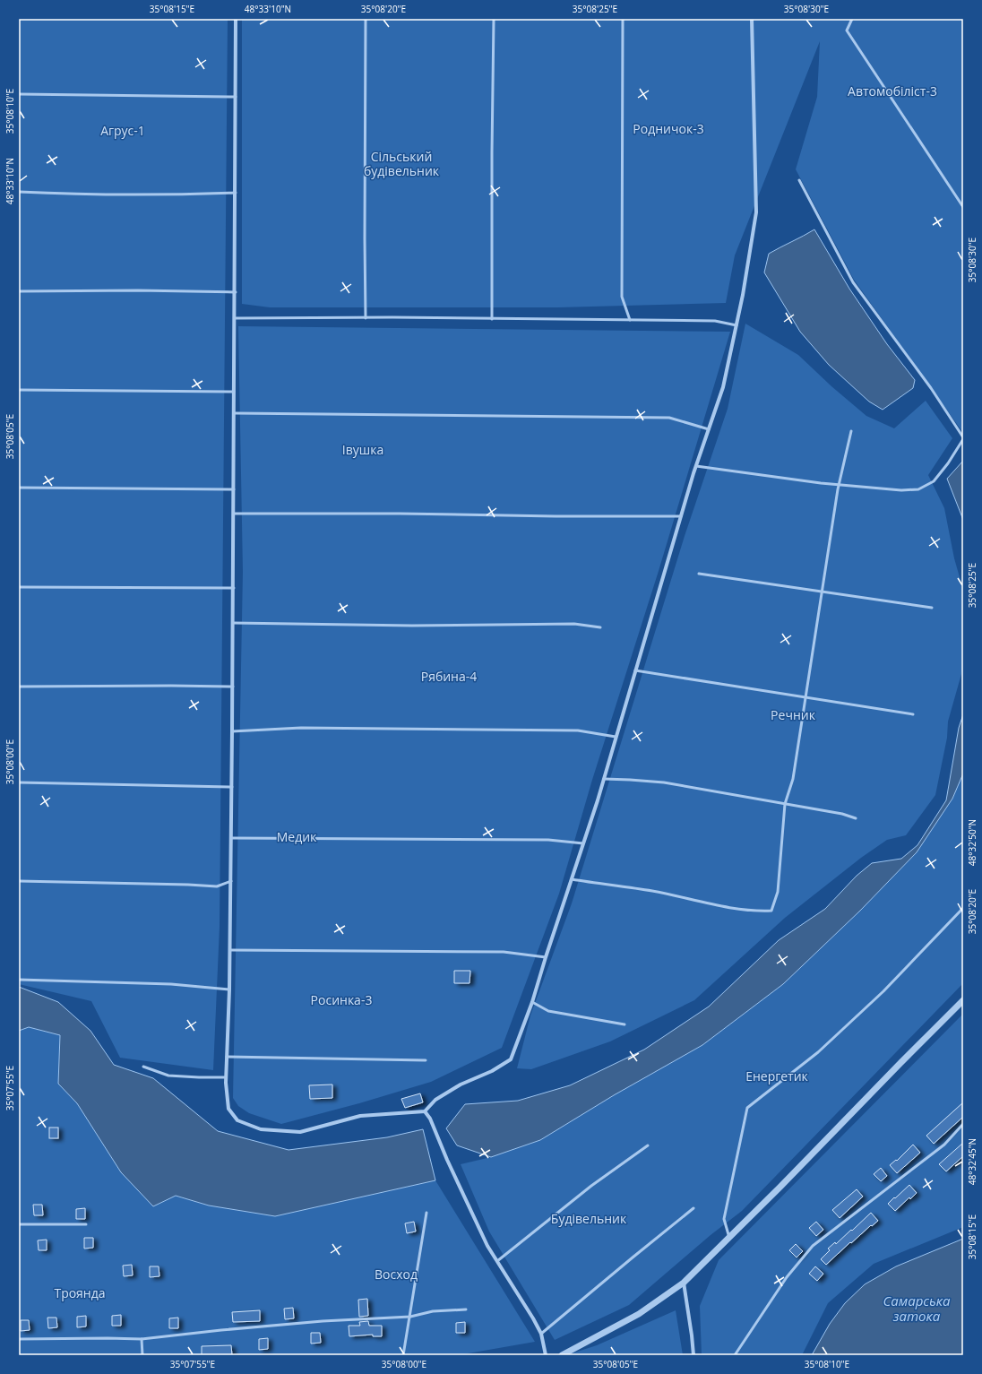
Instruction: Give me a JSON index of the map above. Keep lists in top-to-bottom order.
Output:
{
  "water": ["Самарська затока"],
  "parks": [
    "Автомобіліст-3",
    "Родничок-3",
    "Агрус-1",
    "Сільський будівельник",
    "Івушка",
    "Рябина-4",
    "Речник",
    "Медик",
    "Росинка-3",
    "Енергетик",
    "Будівельник",
    "Восход",
    "Троянда"
  ],
  "coordinates": [
    "35°08'15\"E",
    "48°33'10\"N",
    "35°08'20\"E",
    "35°08'25\"E",
    "35°08'30\"E",
    "35°08'10\"E",
    "35°08'05\"E",
    "35°08'00\"E",
    "48°32'50\"N",
    "35°07'55\"E",
    "48°32'45\"N"
  ]
}
